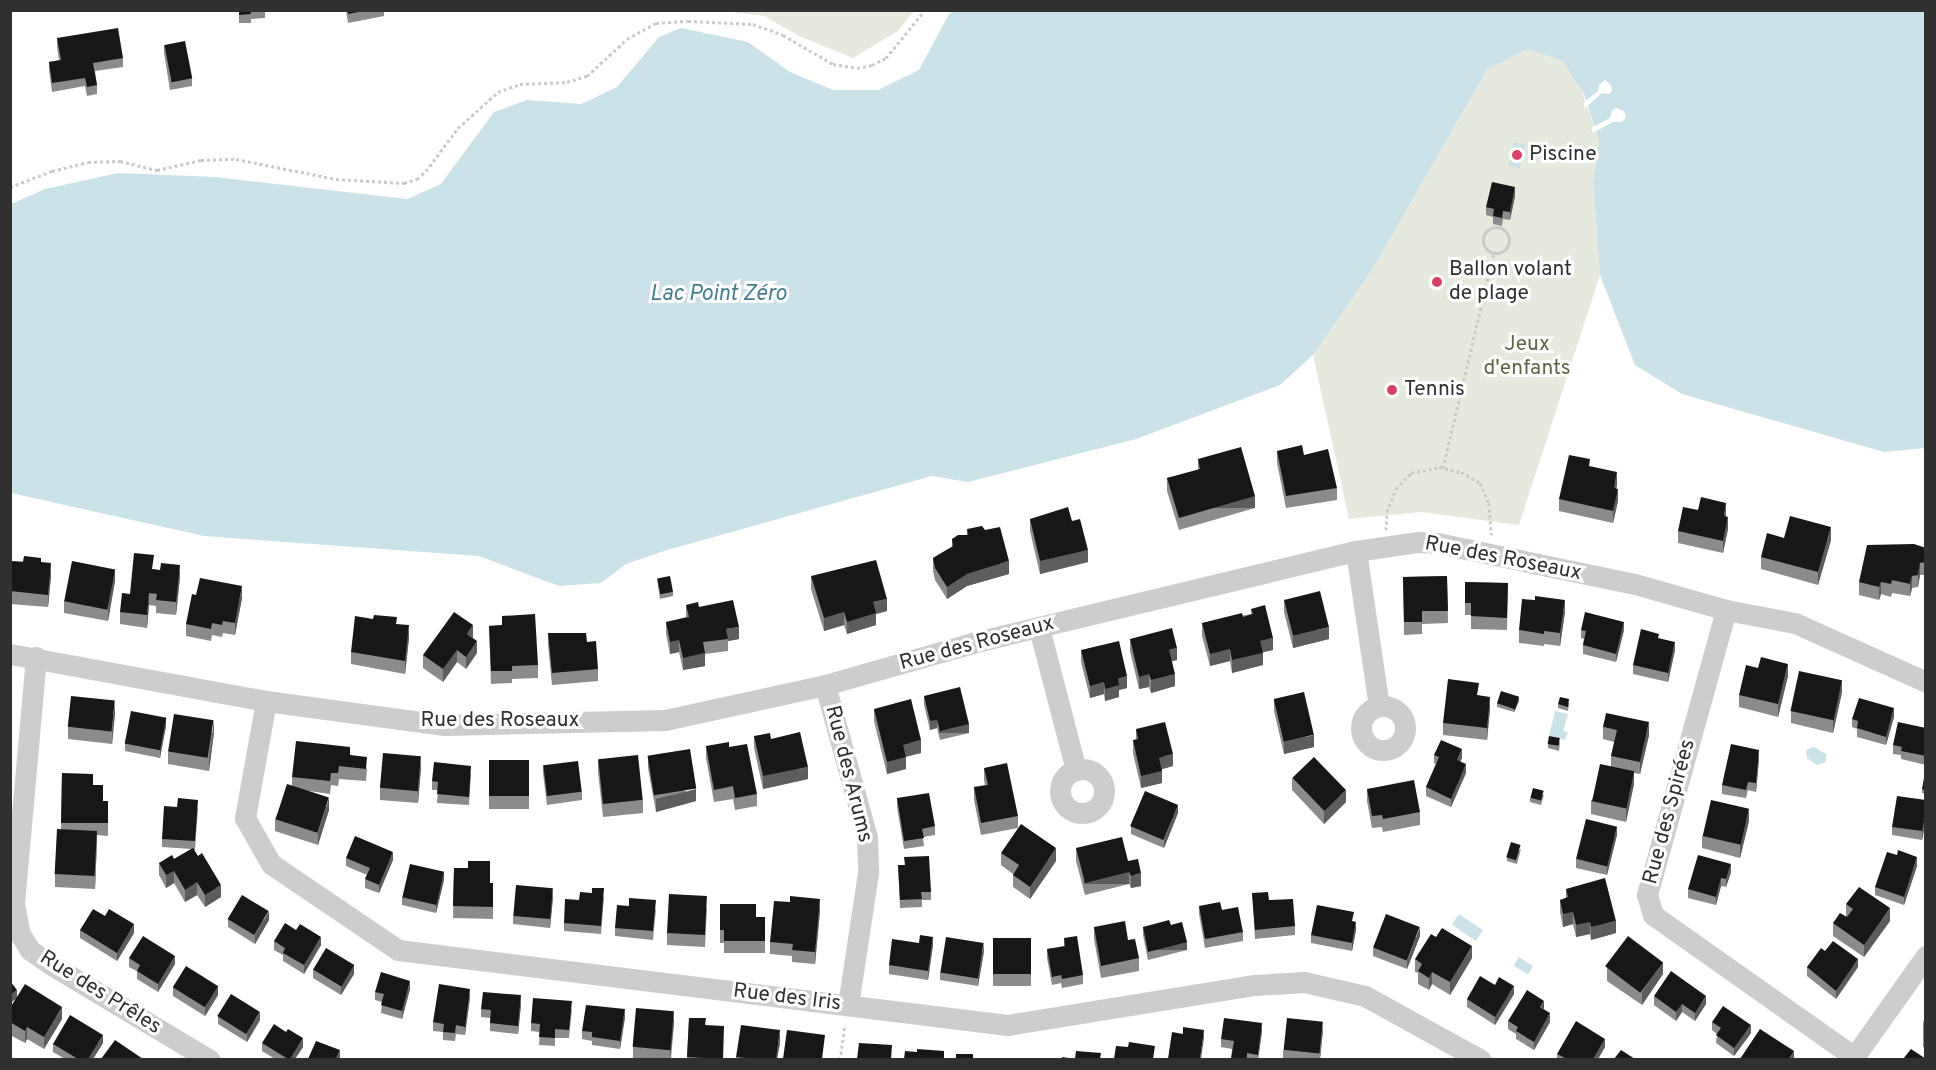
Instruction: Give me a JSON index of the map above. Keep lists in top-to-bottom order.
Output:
{
  "streets": {
    "street": [
      "Rue des Roseaux",
      "Rue des Arums",
      "Rue des Spirées",
      "Rue des Prêles",
      "Rue des Iris"
    ]
  },
  "crossings": [
    ["Rue des Roseaux", "Rue des Arums"],
    ["Rue des Roseaux", "Rue des Spirées"],
    ["Rue des Roseaux", "Rue des Prêles"],
    ["Rue des Roseaux", "Rue des Iris"],
    ["Rue des Arums", "Rue des Iris"]
  ],
  "water": ["Lac Point Zéro"],
  "parks": ["Jeux d'enfants"],
  "places": ["Piscine", "Ballon volant de plage", "Tennis"]
}
